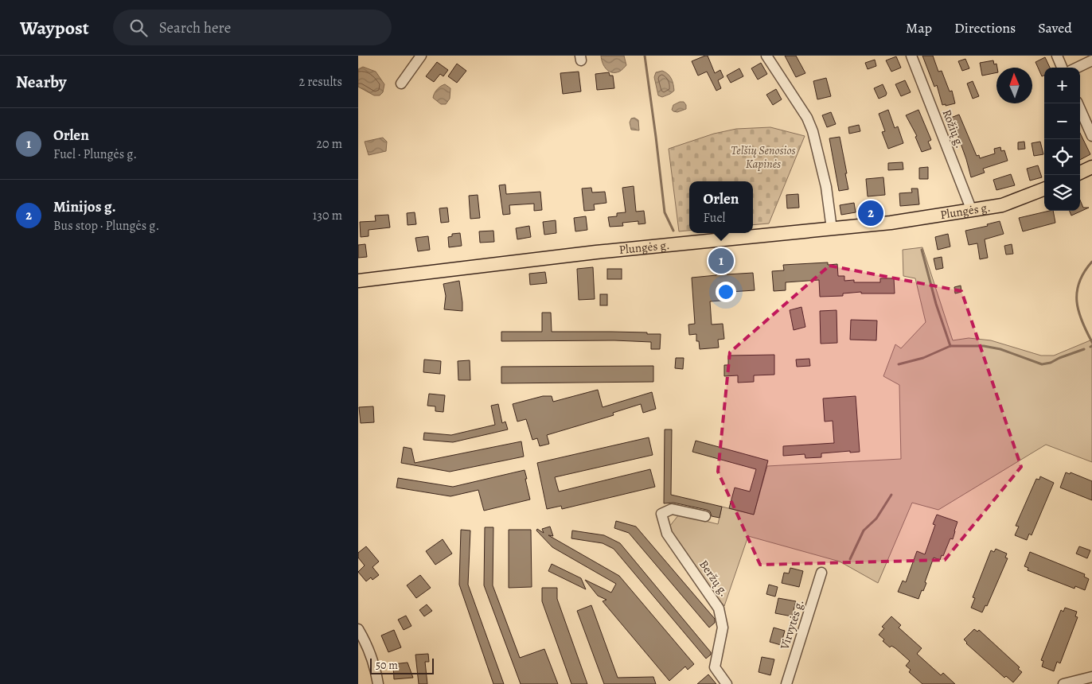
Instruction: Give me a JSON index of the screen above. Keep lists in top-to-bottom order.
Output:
{
  "streets": {
    "main road": ["Plungės g."],
    "street": ["Rožių g.", "Beržų g.", "Virvytės g."]
  },
  "crossings": [
    ["Rožių g.", "Plungės g."]
  ],
  "parks": ["Telšių Senosios Kapinės"],
  "scale_bar": "50 m",
  "north": "top",
  "page": {
    "header": "Waypost",
    "search": "Search here",
    "nav": ["Map", "Directions", "Saved"],
    "heading": ["Nearby", "2 results"],
    "map_buttons": ["+", "−"],
    "list": [
      {
        "mark": "1",
        "name": "Orlen",
        "note": "Fuel · Plungės g.",
        "value": "20 m"
      },
      {
        "mark": "2",
        "name": "Minijos g.",
        "note": "Bus stop · Plungės g.",
        "value": "130 m"
      }
    ],
    "popup": ["Orlen", "Fuel"],
    "pins": ["2", "1"],
    "scale": "50 m"
  }
}
